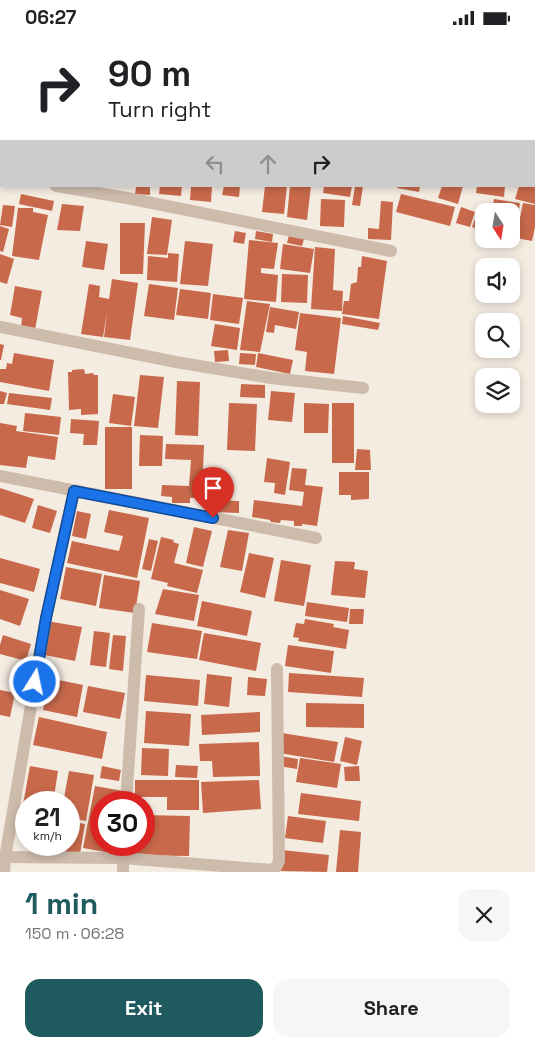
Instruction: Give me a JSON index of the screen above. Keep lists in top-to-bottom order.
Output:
{
  "north": "bottom",
  "page": {
    "status": "06:27",
    "turn": ["90 m", "Turn right"],
    "speed": "21 km/h",
    "limit": "30",
    "heading": ["1 min", "150 m · 06:28"],
    "buttons": ["Exit", "Share"]
  }
}
